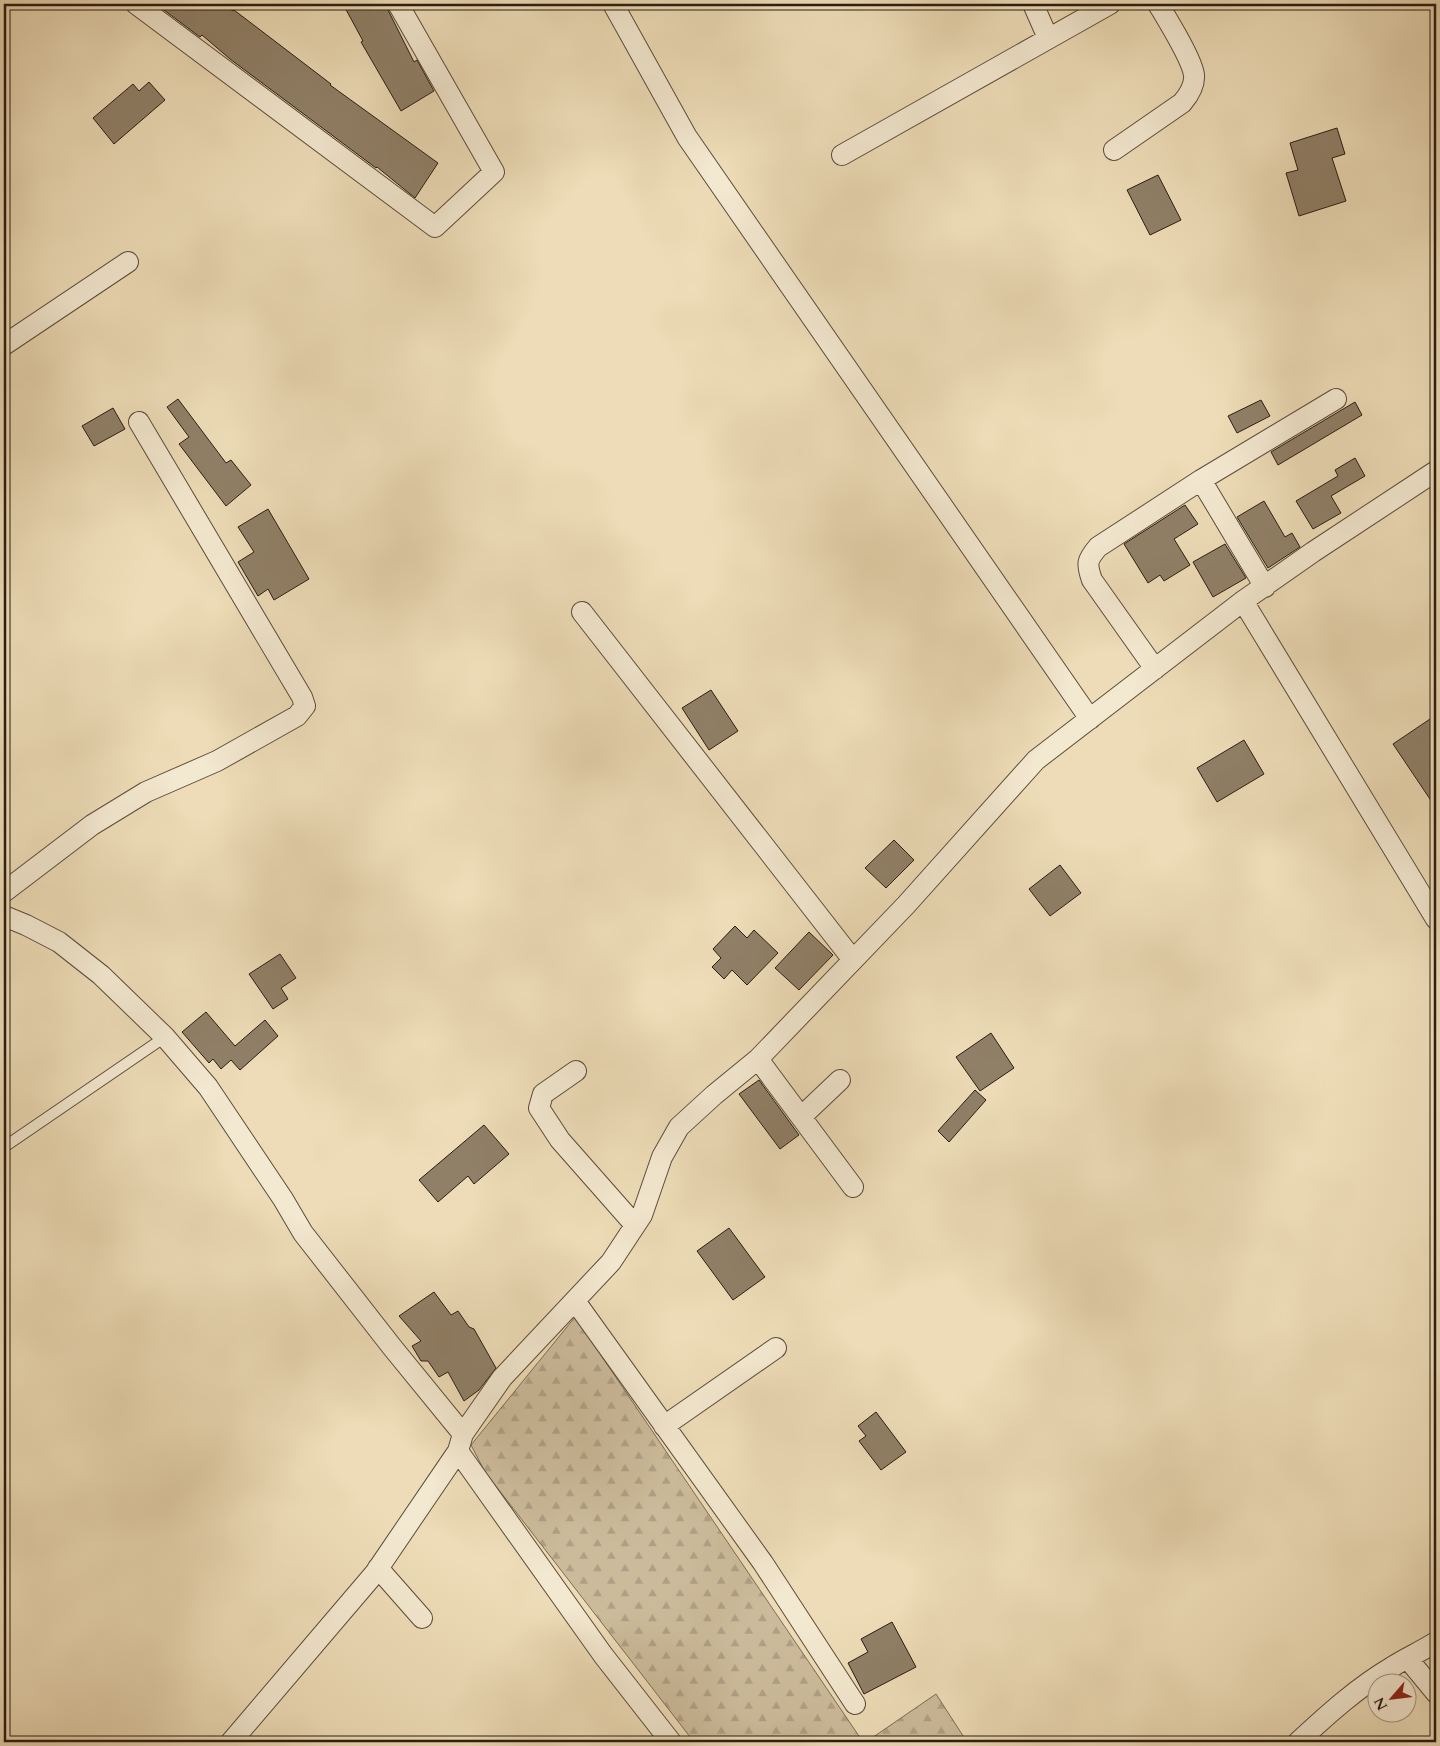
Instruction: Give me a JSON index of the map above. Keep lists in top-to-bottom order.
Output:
{
  "north": "bottom left"
}
